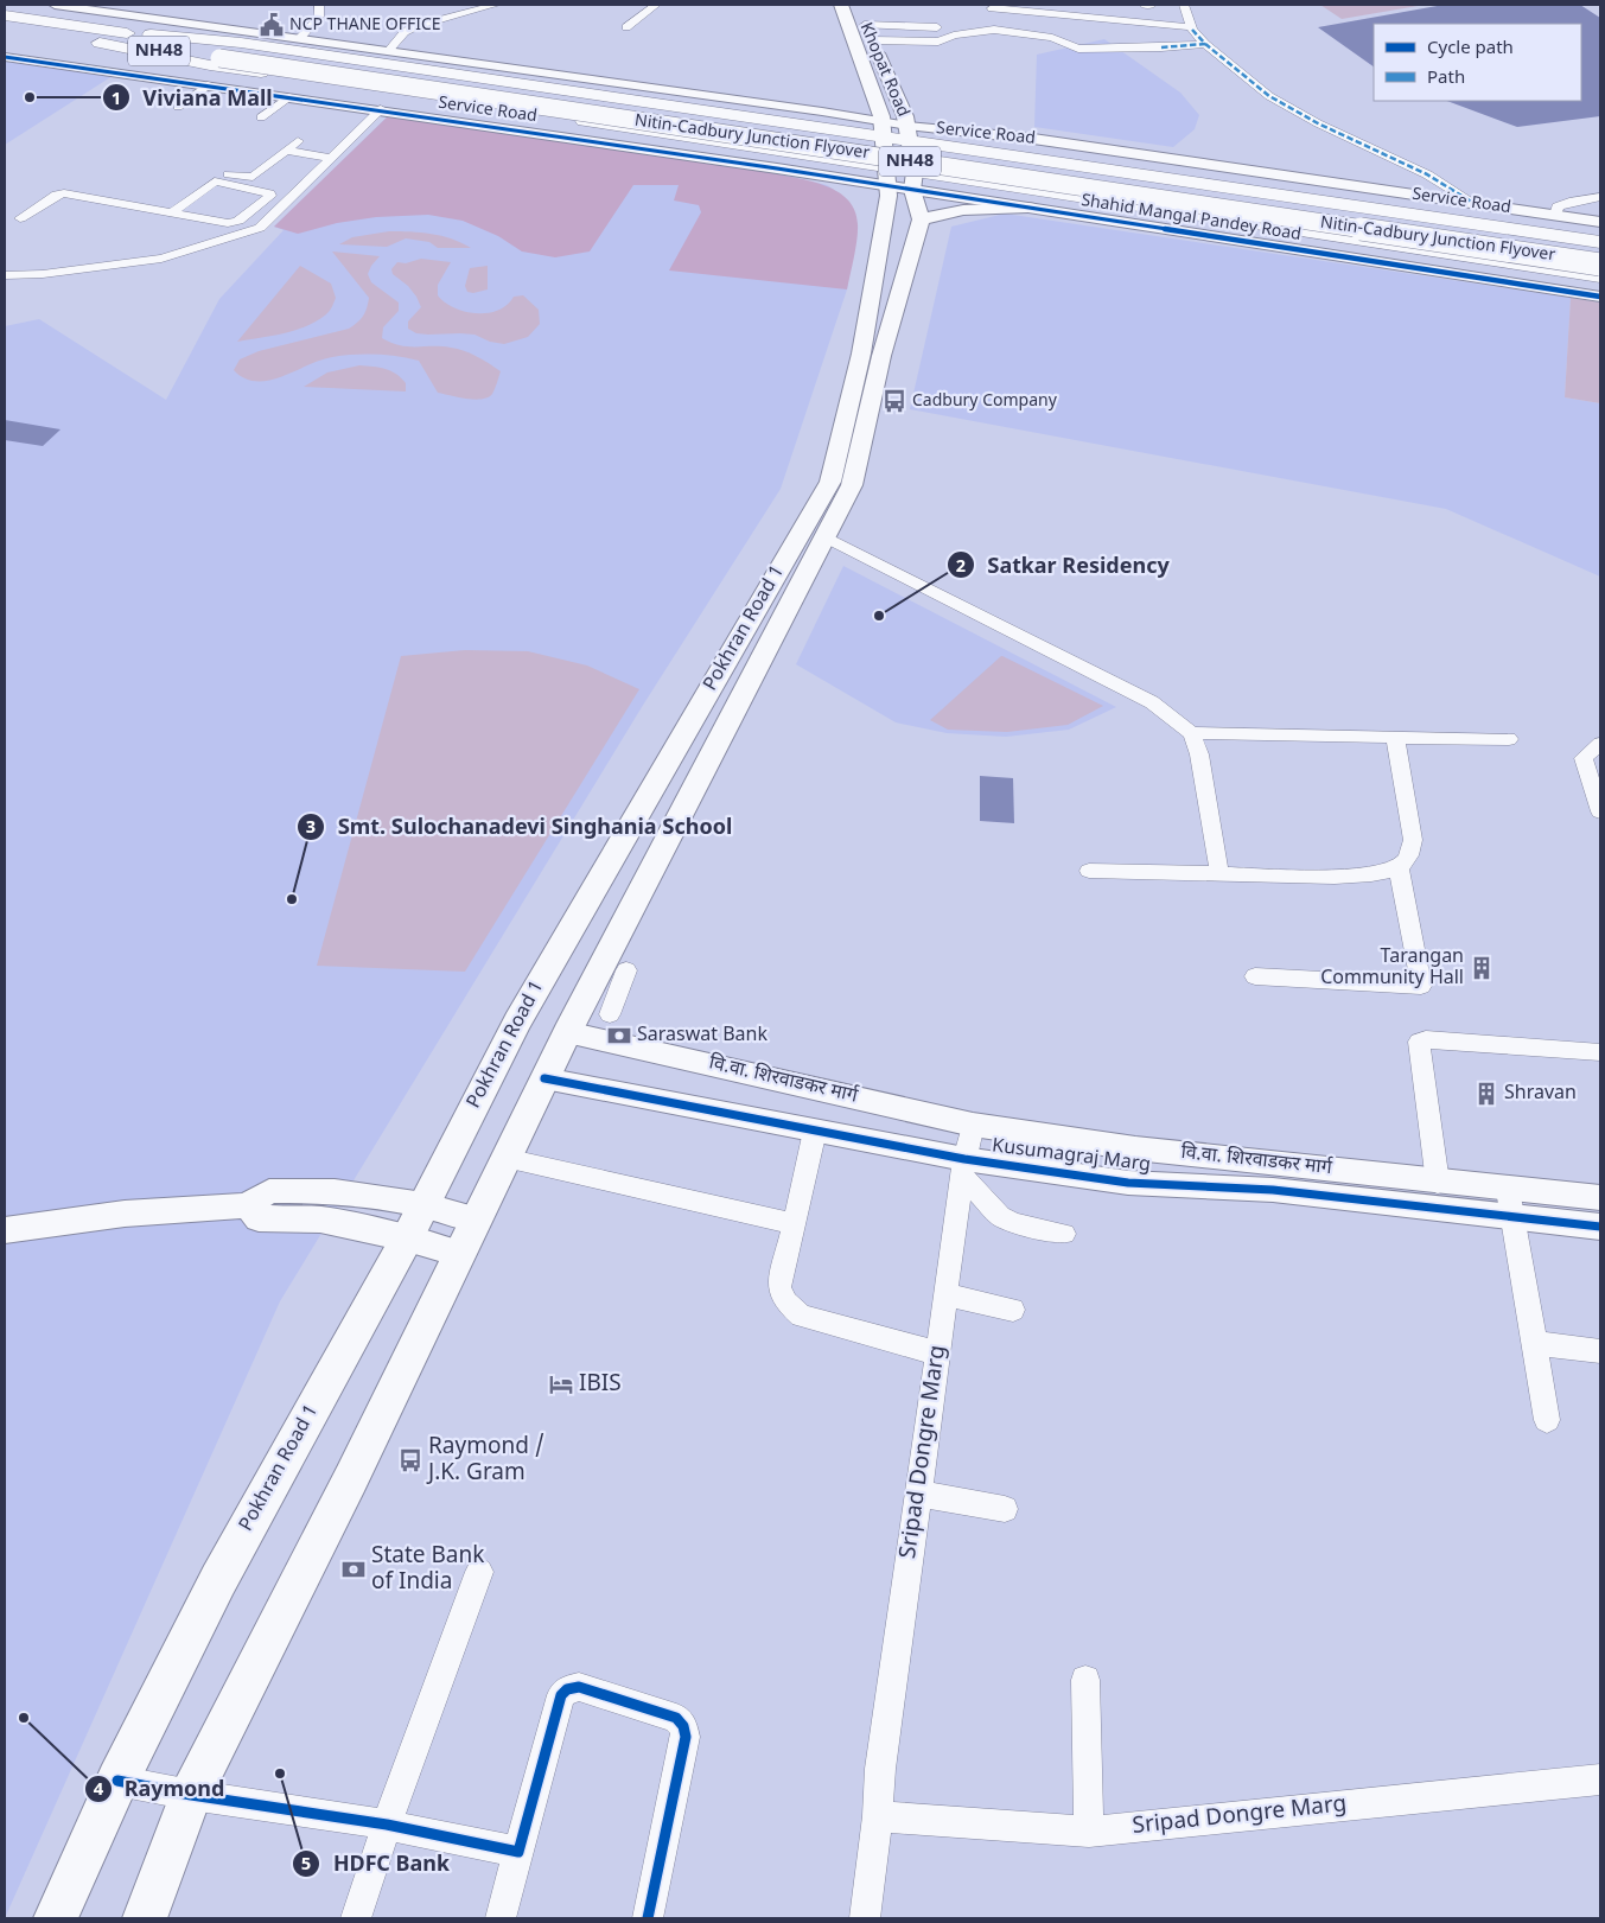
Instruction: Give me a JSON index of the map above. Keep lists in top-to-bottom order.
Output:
{
  "streets": {
    "highway": ["NH48", "Nitin-Cadbury Junction Flyover"],
    "main road": ["Khopat Road", "Pokhran Road 1"],
    "street": [
      "Service Road",
      "Shahid Mangal Pandey Road",
      "वि.वा. शिरवाडकर मार्ग",
      "Kusumagraj Marg",
      "Sripad Dongre Marg"
    ]
  },
  "crossings": [
    ["NH48", "Nitin-Cadbury Junction Flyover"],
    ["Khopat Road", "Service Road"],
    ["Khopat Road", "Shahid Mangal Pandey Road"],
    ["Khopat Road", "Pokhran Road 1"],
    ["Service Road", "Shahid Mangal Pandey Road"],
    ["Service Road", "Pokhran Road 1"],
    ["Shahid Mangal Pandey Road", "Pokhran Road 1"],
    ["Pokhran Road 1", "वि.वा. शिरवाडकर मार्ग"],
    ["Pokhran Road 1", "Kusumagraj Marg"],
    ["वि.वा. शिरवाडकर मार्ग", "Kusumagraj Marg"],
    ["वि.वा. शिरवाडकर मार्ग", "Sripad Dongre Marg"],
    ["Kusumagraj Marg", "Sripad Dongre Marg"]
  ],
  "places": {
    "public building": ["NCP THANE OFFICE"],
    "other": [
      "Viviana Mall",
      "Satkar Residency",
      "Smt. Sulochanadevi Singhania School",
      "Raymond",
      "HDFC Bank"
    ],
    "bus stop": ["Cadbury Company", "Raymond / J.K. Gram"],
    "building": ["Tarangan Community Hall", "Shravan"],
    "bank": ["Saraswat Bank", "State Bank of India"],
    "hotel": ["IBIS"]
  },
  "legend": ["Cycle path", "Path"]
}
